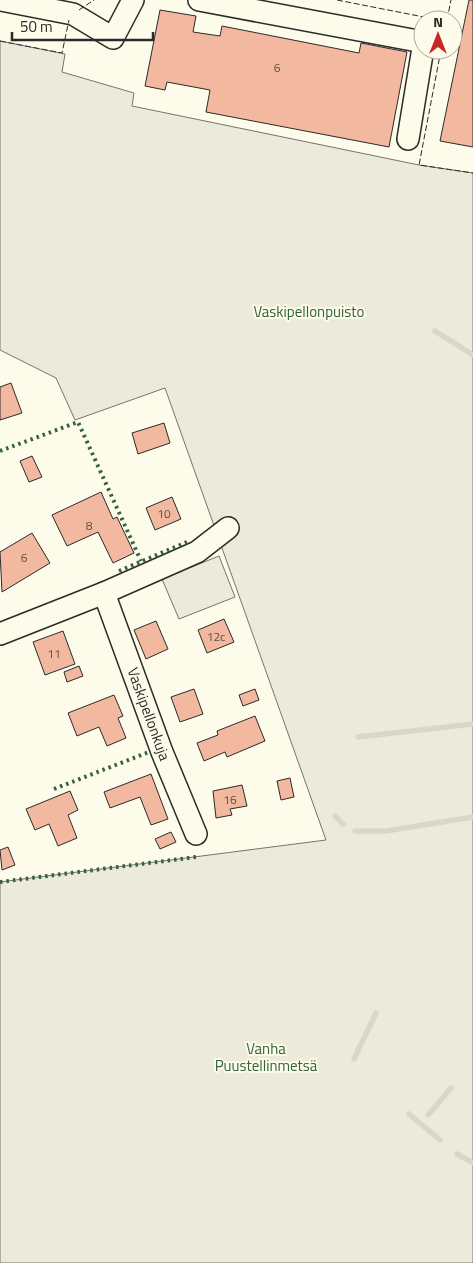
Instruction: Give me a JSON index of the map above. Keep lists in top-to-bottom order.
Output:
{
  "streets": {
    "street": ["Vaskipellonkuja"]
  },
  "parks": ["Vaskipellonpuisto", "Vanha Puustellinmetsä"],
  "house_numbers": [
    "6",
    "10",
    "8",
    "6",
    "12c",
    "11",
    "16"
  ],
  "scale_bar": "50 m",
  "north": "top"
}
